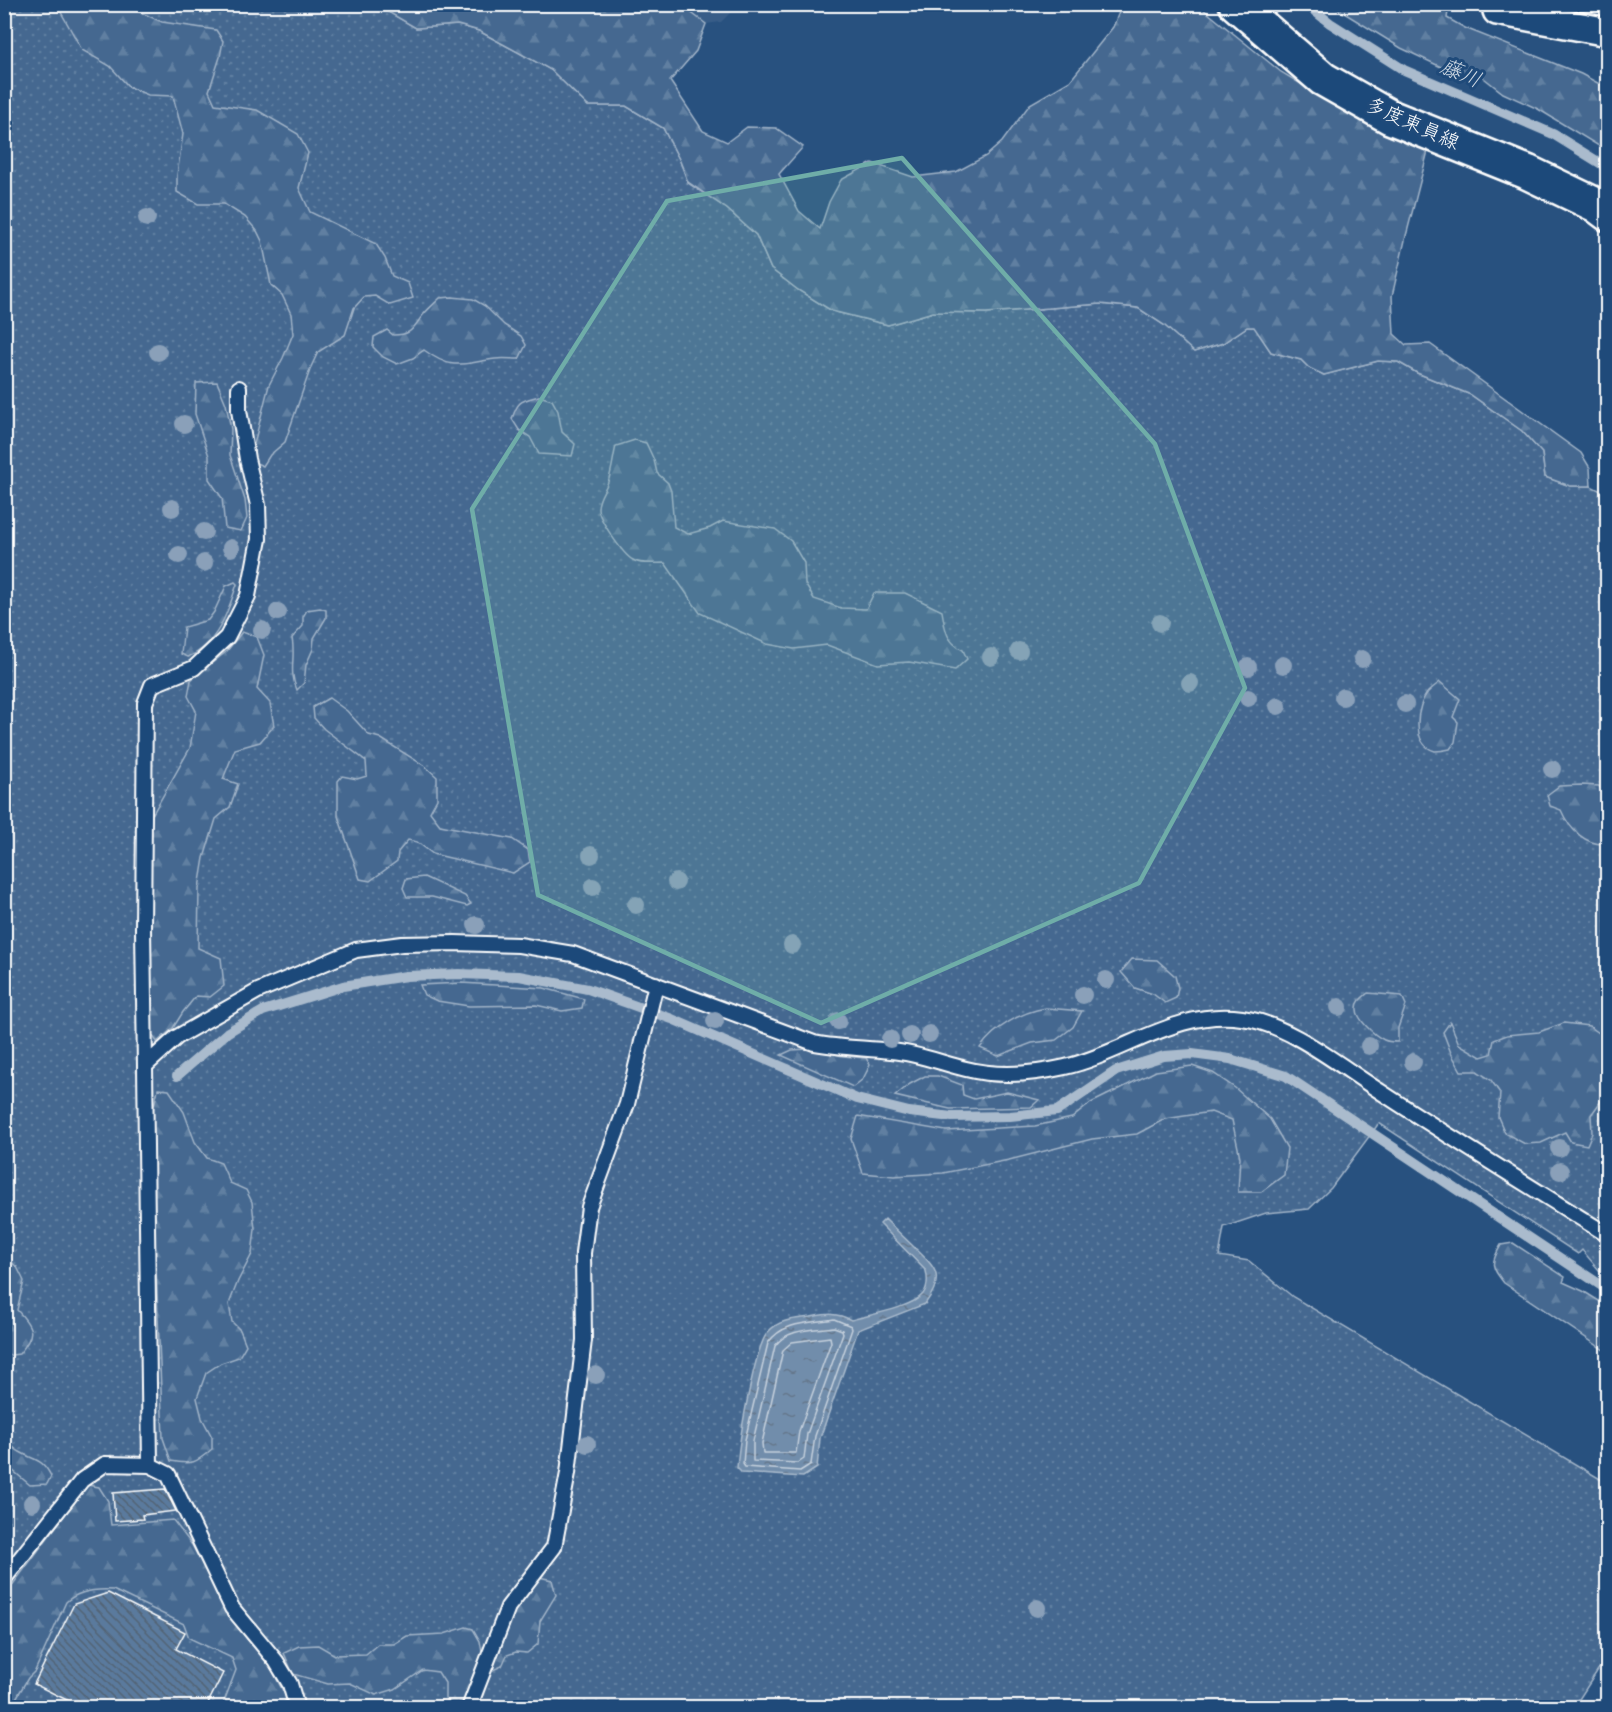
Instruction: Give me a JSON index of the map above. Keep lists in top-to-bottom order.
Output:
{
  "streets": {
    "main road": ["多度東員線"]
  },
  "water": ["藤川"]
}
